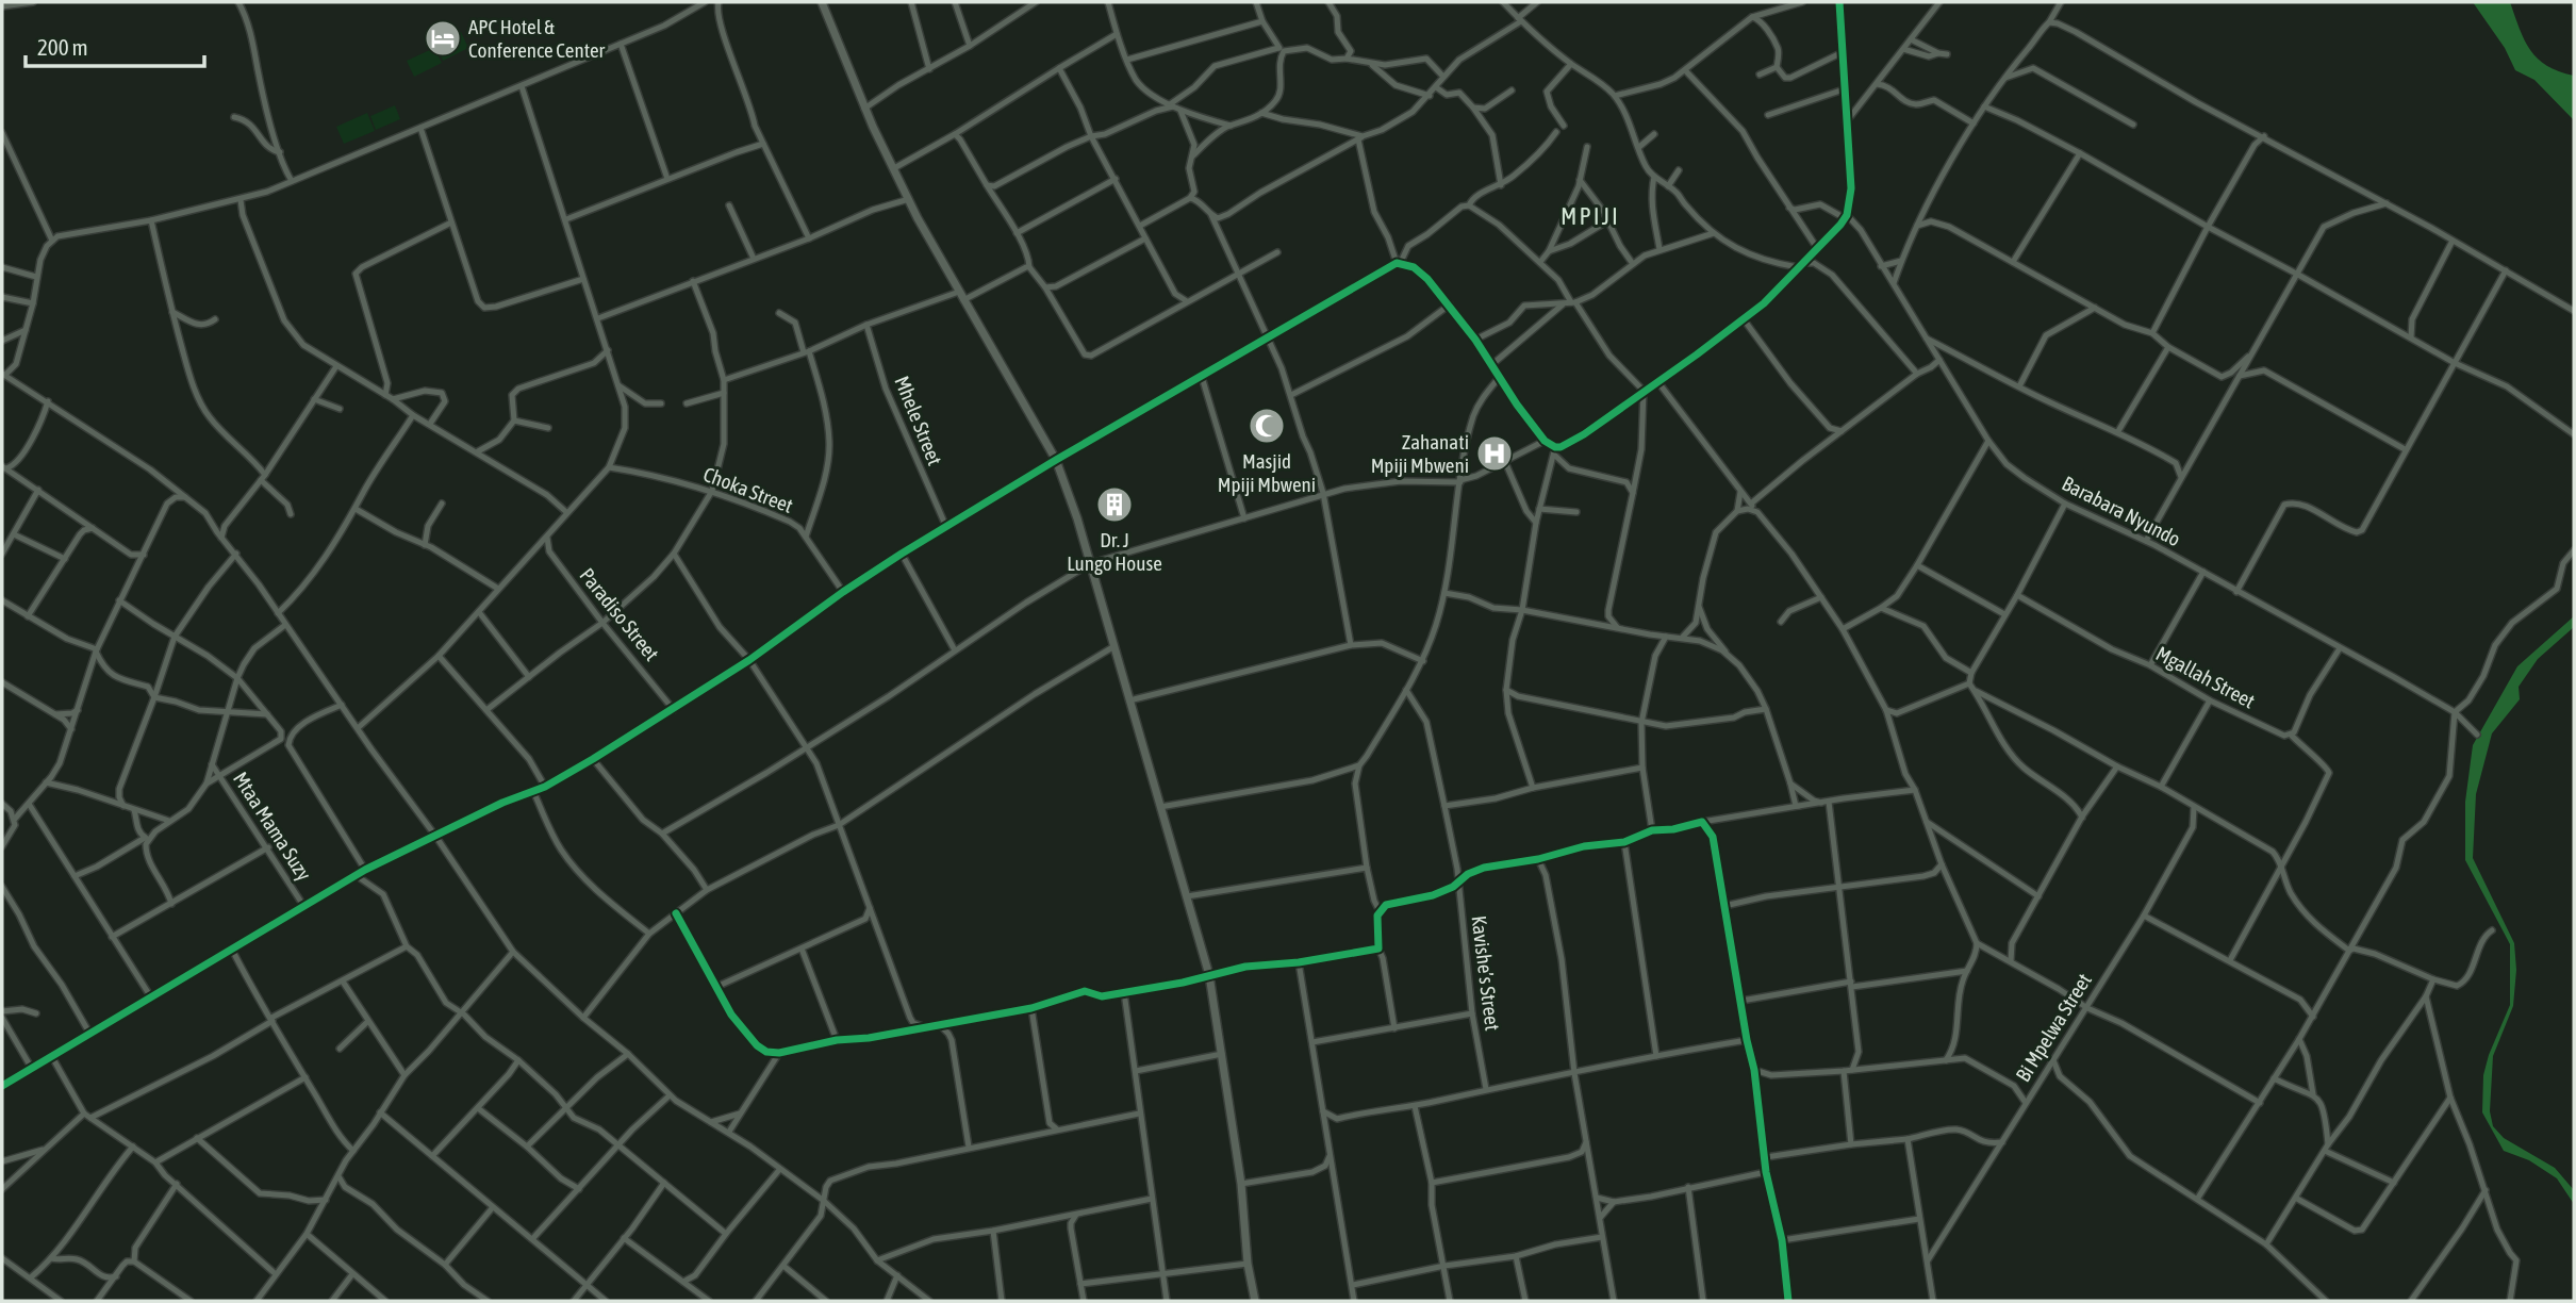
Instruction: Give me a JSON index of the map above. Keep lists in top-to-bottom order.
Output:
{
  "streets": {
    "street": [
      "Mhele Street",
      "Choka Street",
      "Barabara Nyundo",
      "Paradiso Street",
      "Mgallah Street",
      "Mtaa Mama Suzy",
      "Kavishe’s Street",
      "Bi Mpelwa Street"
    ]
  },
  "districts": ["MPIJI"],
  "places": {
    "hotel": ["APC Hotel & Conference Center"],
    "mosque": ["Masjid Mpiji Mbweni"],
    "hospital": ["Zahanati Mpiji Mbweni"],
    "building": ["Dr. J Lungo House"]
  },
  "scale_bar": "200 m"
}
